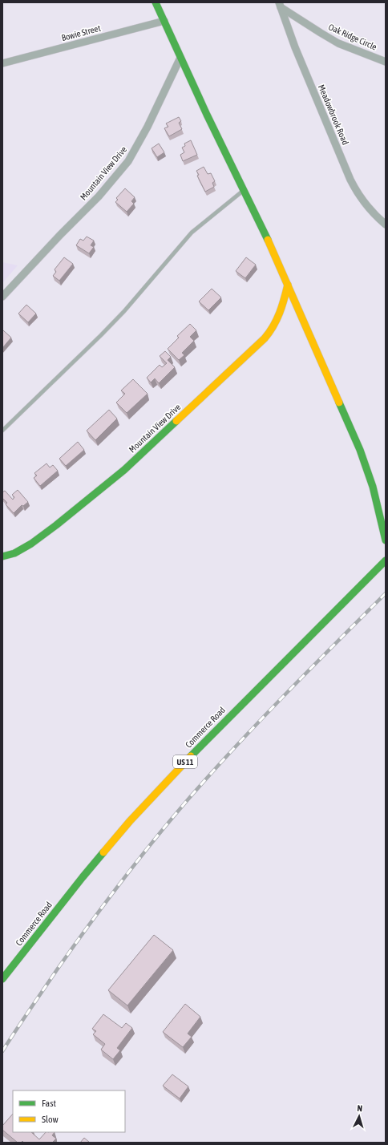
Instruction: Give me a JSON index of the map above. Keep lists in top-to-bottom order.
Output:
{
  "streets": {
    "street": [
      "Bowie Street",
      "Oak Ridge Circle",
      "Meadowbrook Road",
      "Mountain View Drive",
      "Commerce Road",
      "US 11"
    ]
  },
  "crossings": [
    ["Oak Ridge Circle", "Meadowbrook Road"]
  ],
  "legend": ["Fast", "Slow"],
  "north": "top"
}
